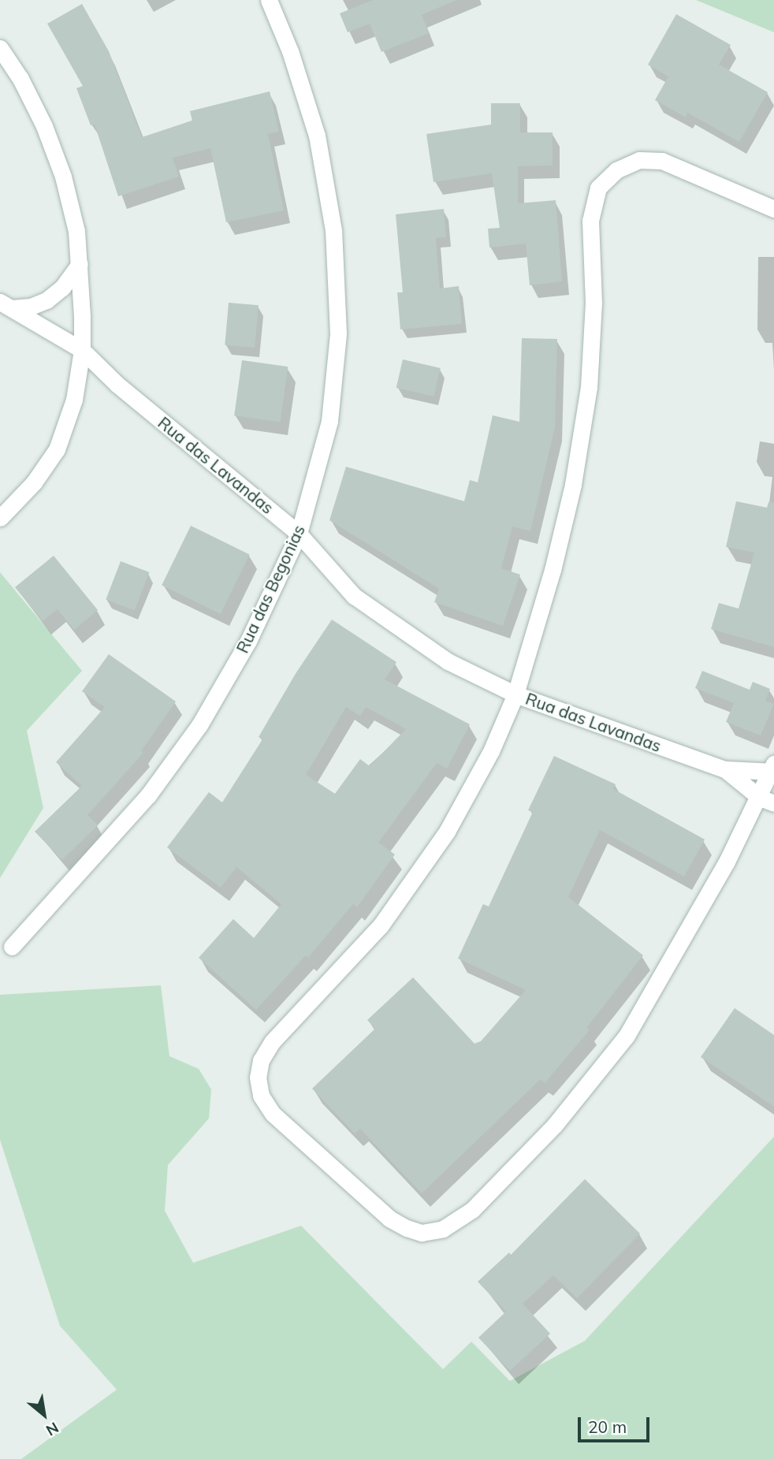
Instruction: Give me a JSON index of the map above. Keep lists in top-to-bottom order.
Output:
{
  "streets": {
    "street": ["Rua das Lavandas", "Rua das Begonias"]
  },
  "crossings": [
    ["Rua das Lavandas", "Rua das Begonias"]
  ],
  "scale_bar": "20 m",
  "north": "bottom right"
}
